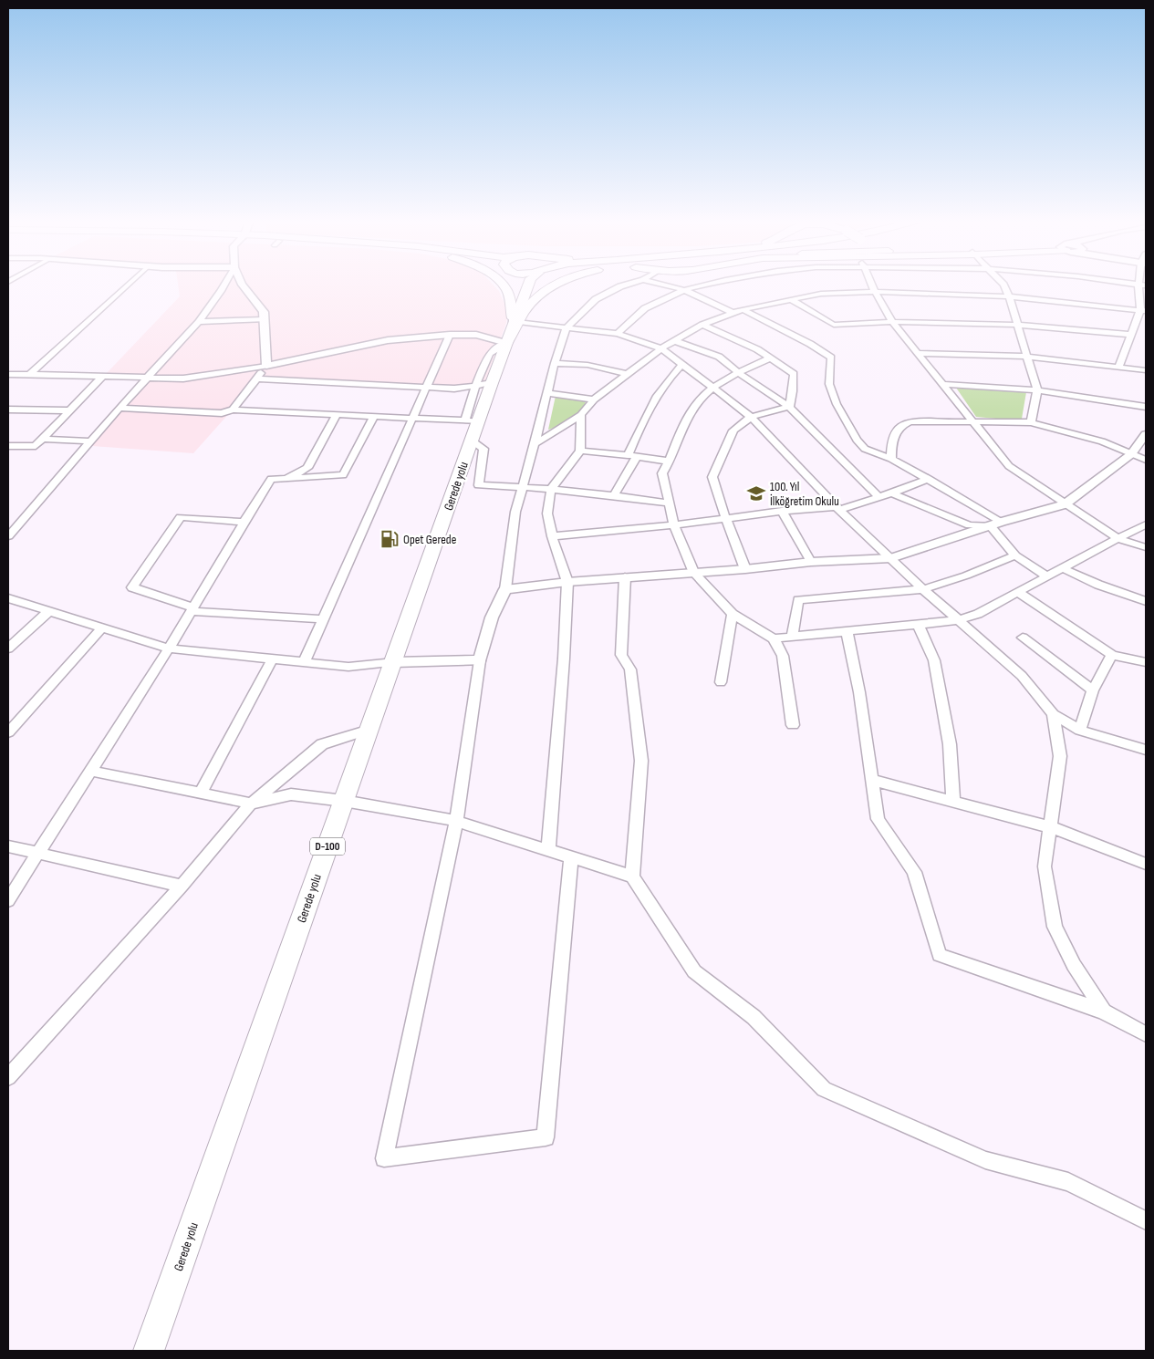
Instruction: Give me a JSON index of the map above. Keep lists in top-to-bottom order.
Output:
{
  "streets": {
    "main road": ["Gerede yolu", "D-100"]
  },
  "places": {
    "school or university": ["100. Yıl İlköğretim Okulu"],
    "fuel station": ["Opet Gerede"]
  }
}
